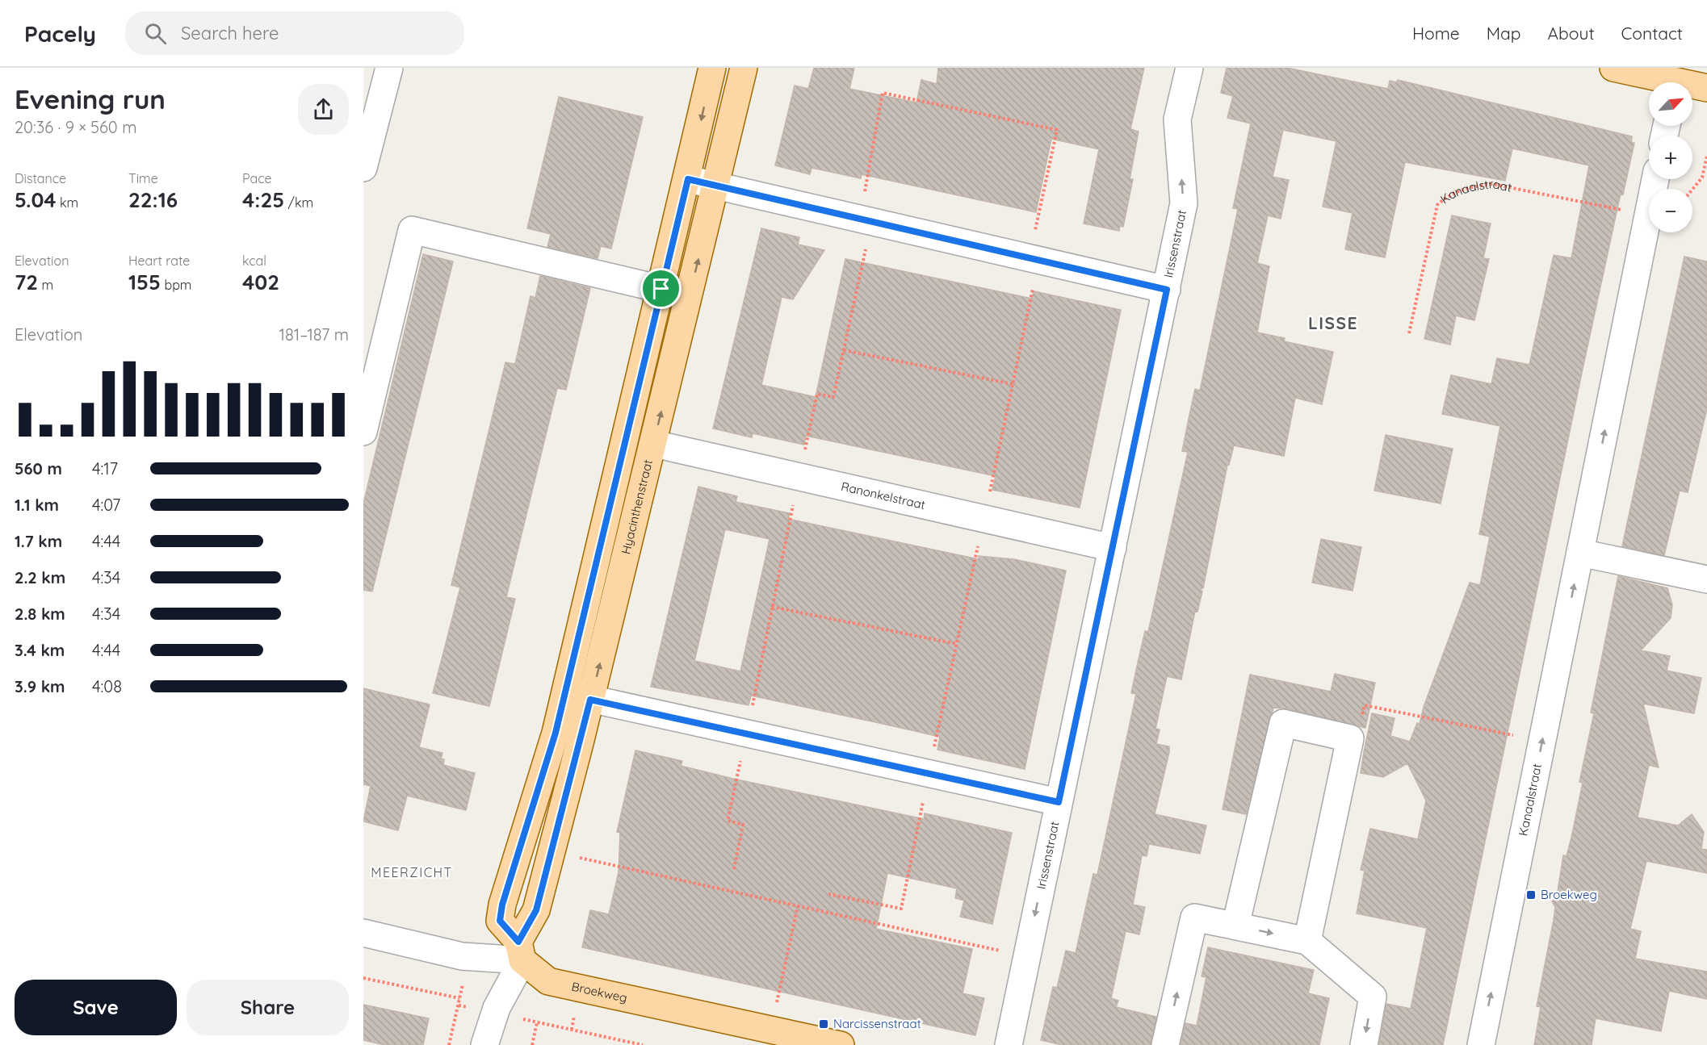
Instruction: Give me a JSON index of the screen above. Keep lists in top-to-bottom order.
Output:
{
  "streets": {
    "main road": ["Hyacinthenstraat", "Broekweg"],
    "street": ["Kanaalstraat", "Irissenstraat", "Ranonkelstraat"]
  },
  "crossings": [
    ["Irissenstraat", "Ranonkelstraat"],
    ["Ranonkelstraat", "Hyacinthenstraat"],
    ["Hyacinthenstraat", "Broekweg"]
  ],
  "one_way": ["Kanaalstraat"],
  "districts": ["LISSE", "MEERZICHT"],
  "places": {
    "transit": ["Broekweg", "Narcissenstraat"]
  },
  "north": "top right",
  "page": {
    "header": "Pacely",
    "search": "Search here",
    "nav": [
      "Home",
      "Map",
      "About",
      "Contact"
    ],
    "heading": ["Evening run", "20:36 · 9 × 560 m"],
    "map_buttons": ["+", "−"],
    "stats": [
      ["Distance", "5.04 km"],
      ["Time", "22:16"],
      ["Pace", "4:25 /km"],
      ["Elevation", "72 m"],
      ["Heart rate", "155 bpm"],
      ["kcal", "402"]
    ],
    "chart": ["Elevation", "181–187 m"],
    "list": [
      {
        "name": "560 m",
        "note": "4:17"
      },
      {
        "name": "1.1 km",
        "note": "4:07"
      },
      {
        "name": "1.7 km",
        "note": "4:44"
      },
      {
        "name": "2.2 km",
        "note": "4:34"
      },
      {
        "name": "2.8 km",
        "note": "4:34"
      },
      {
        "name": "3.4 km",
        "note": "4:44"
      },
      {
        "name": "3.9 km",
        "note": "4:08"
      }
    ],
    "buttons": ["Save", "Share"]
  }
}
